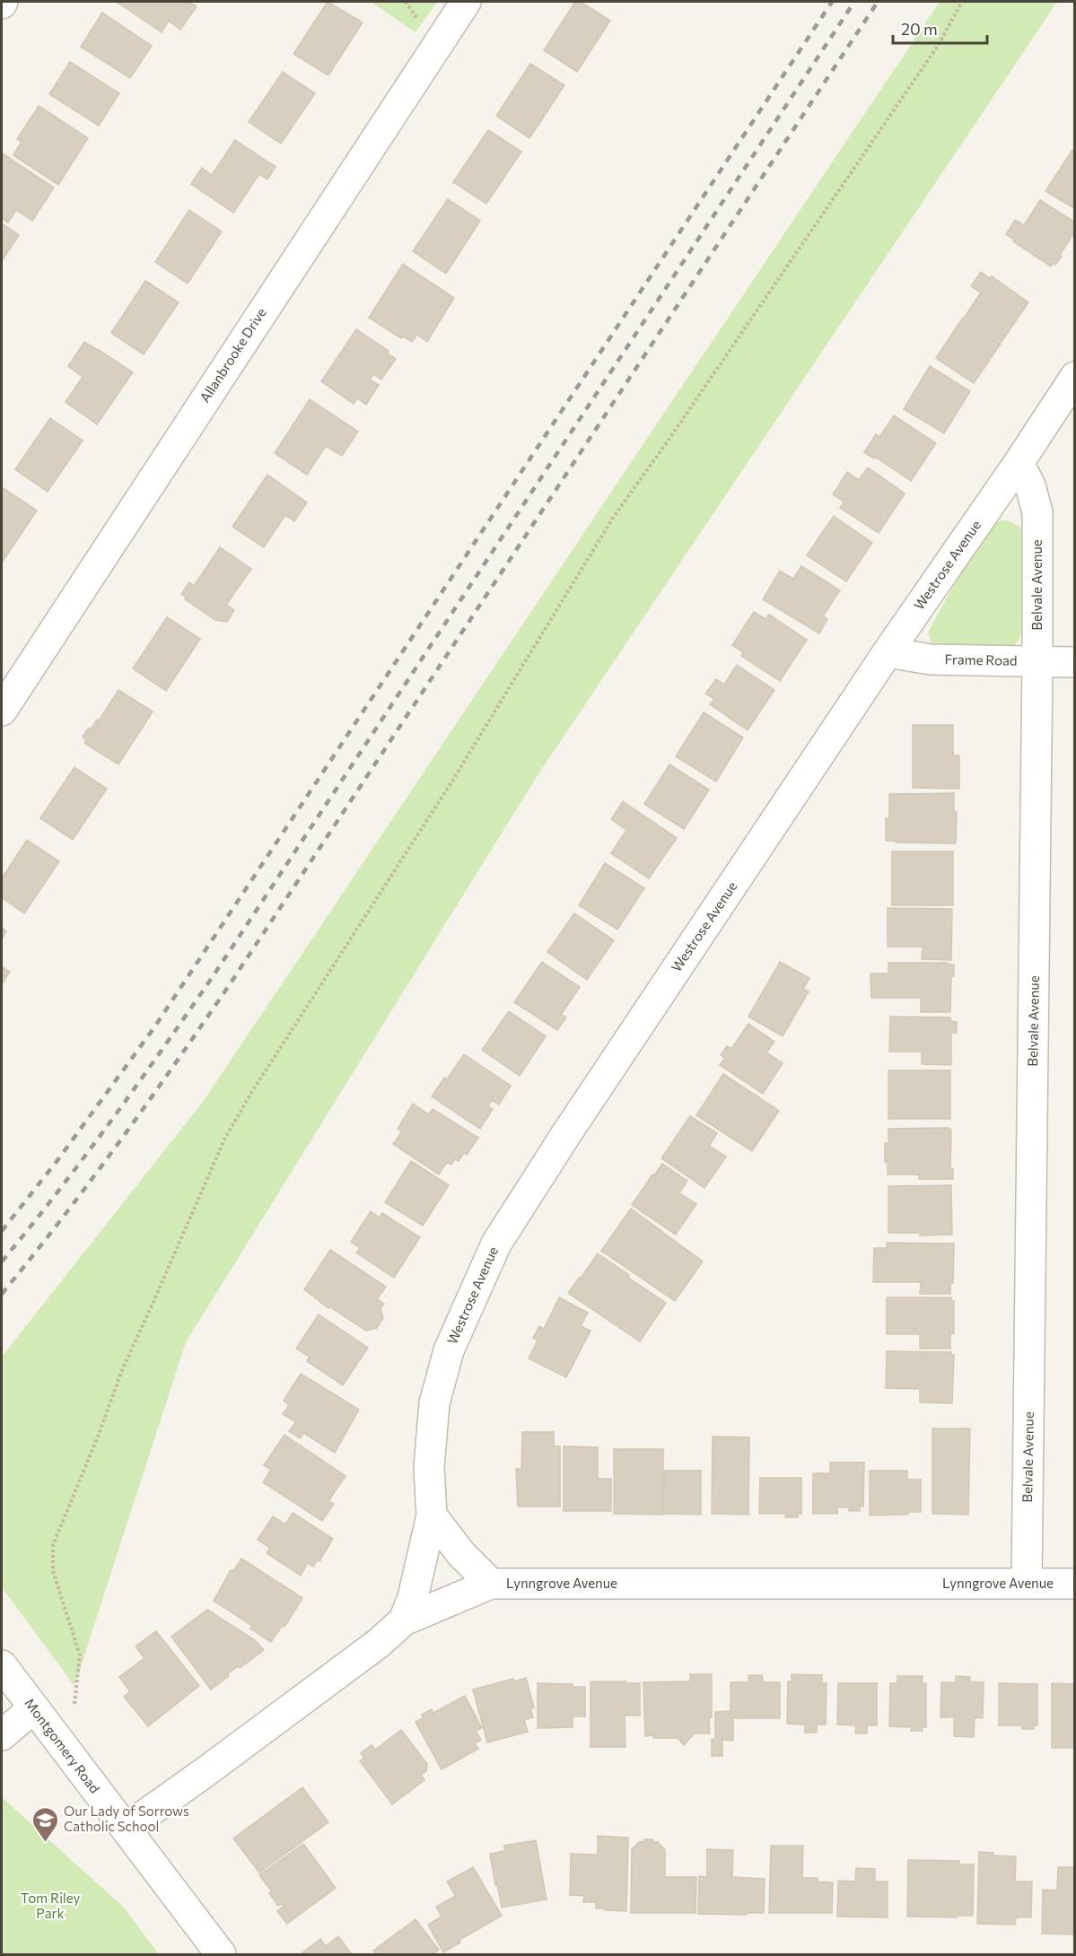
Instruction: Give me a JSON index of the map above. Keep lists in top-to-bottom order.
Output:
{
  "streets": {
    "street": [
      "Allanbrooke Drive",
      "Westrose Avenue",
      "Belvale Avenue",
      "Frame Road",
      "Lynngrove Avenue",
      "Montgomery Road"
    ]
  },
  "crossings": [
    ["Westrose Avenue", "Belvale Avenue"],
    ["Westrose Avenue", "Frame Road"],
    ["Westrose Avenue", "Lynngrove Avenue"],
    ["Belvale Avenue", "Frame Road"],
    ["Belvale Avenue", "Lynngrove Avenue"],
    ["Lynngrove Avenue", "Montgomery Road"]
  ],
  "parks": ["Tom Riley Park"],
  "places": {
    "school or university": ["Our Lady of Sorrows Catholic School"]
  },
  "scale_bar": "20 m"
}
